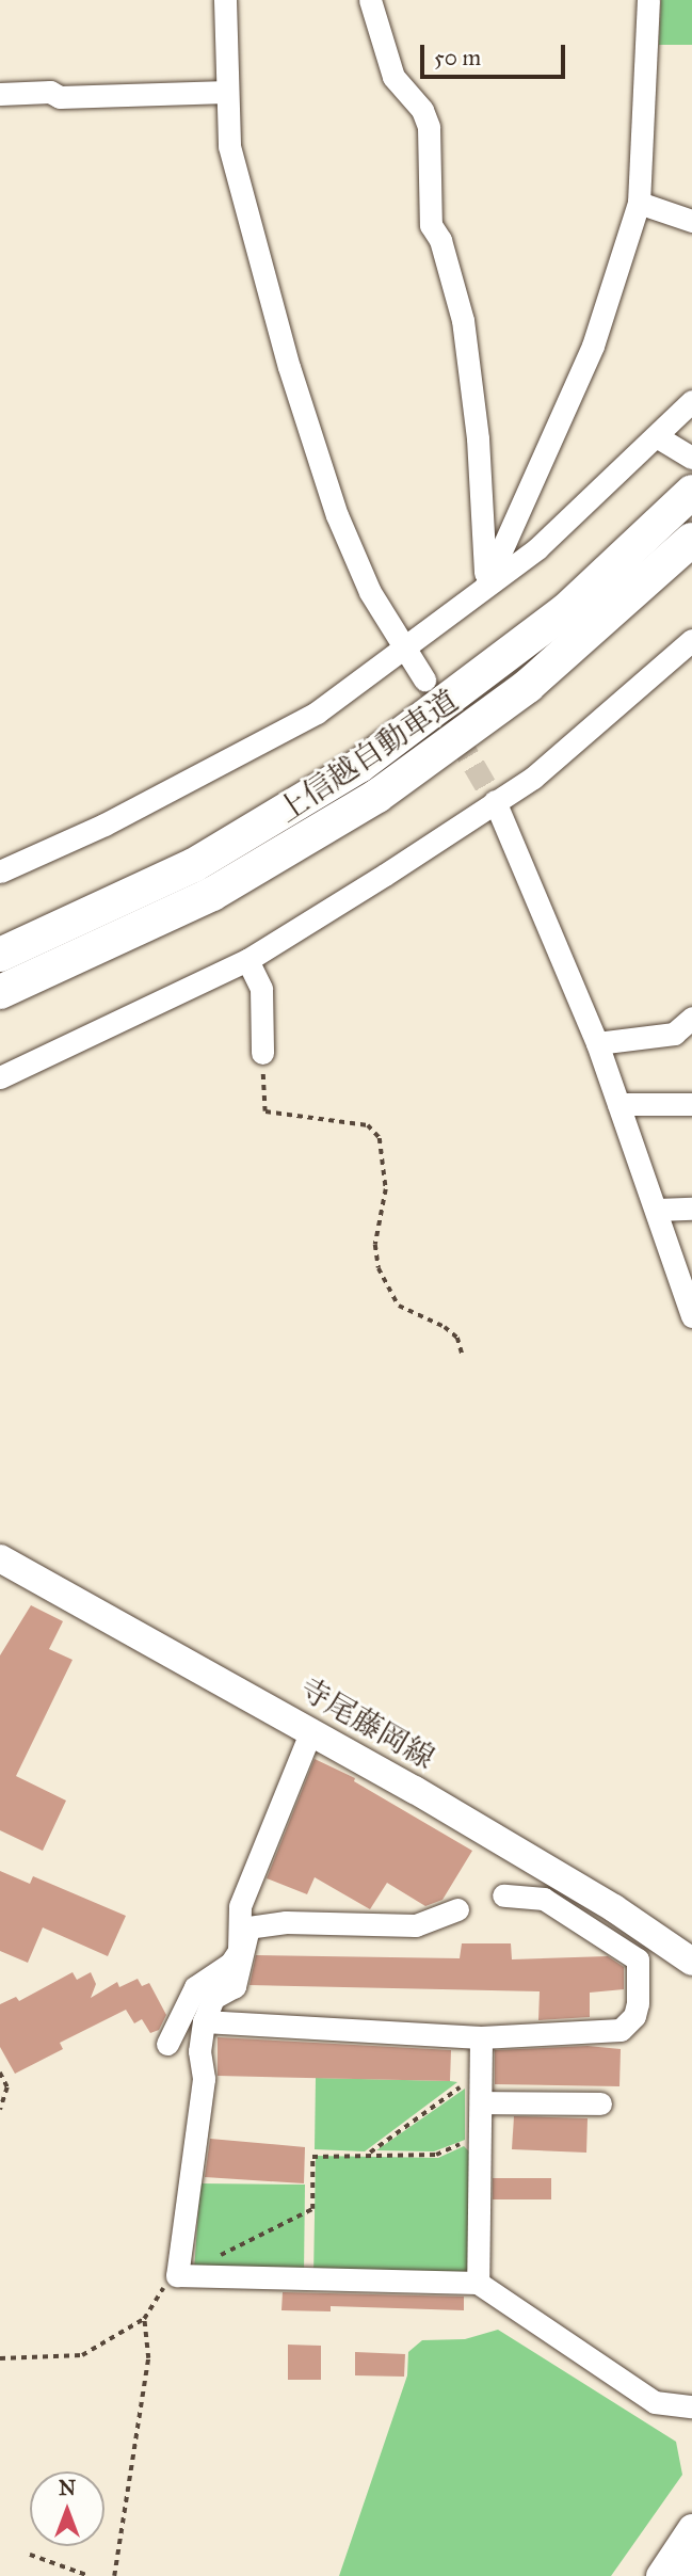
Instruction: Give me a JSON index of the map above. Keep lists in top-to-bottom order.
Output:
{
  "streets": {
    "highway": ["上信越自動車道"],
    "main road": ["寺尾藤岡線"]
  },
  "scale_bar": "50 m",
  "north": "top"
}
